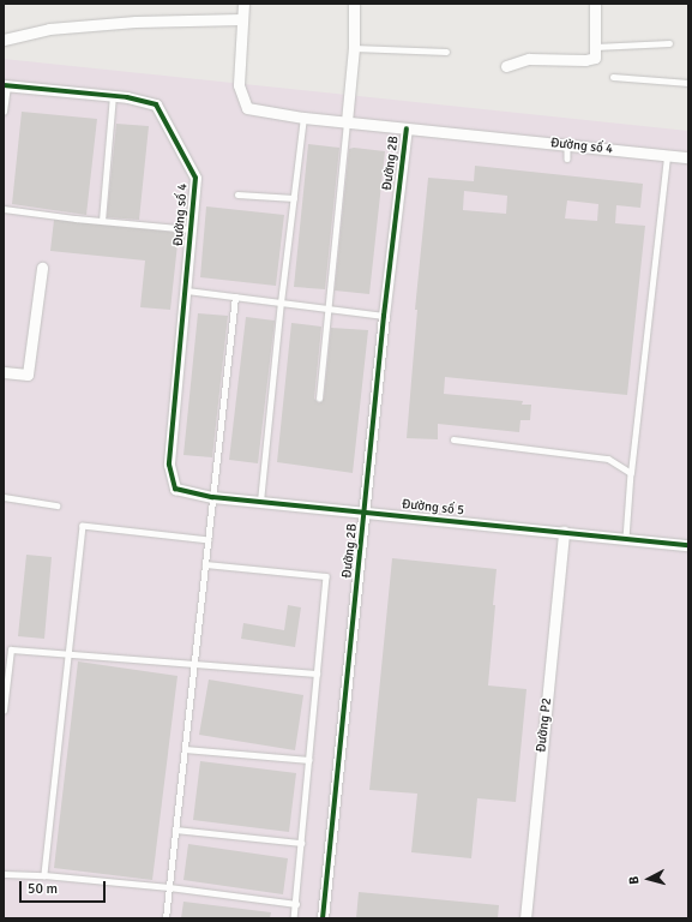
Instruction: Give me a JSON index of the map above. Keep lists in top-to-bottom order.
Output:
{
  "streets": {
    "street": [
      "Đường số 4",
      "Đường 2B",
      "Đường số 5",
      "Đường P2"
    ]
  },
  "crossings": [
    ["Đường số 4", "Đường 2B"],
    ["Đường số 4", "Đường số 5"],
    ["Đường 2B", "Đường số 5"],
    ["Đường số 5", "Đường P2"]
  ],
  "scale_bar": "50 m",
  "north": "left"
}
